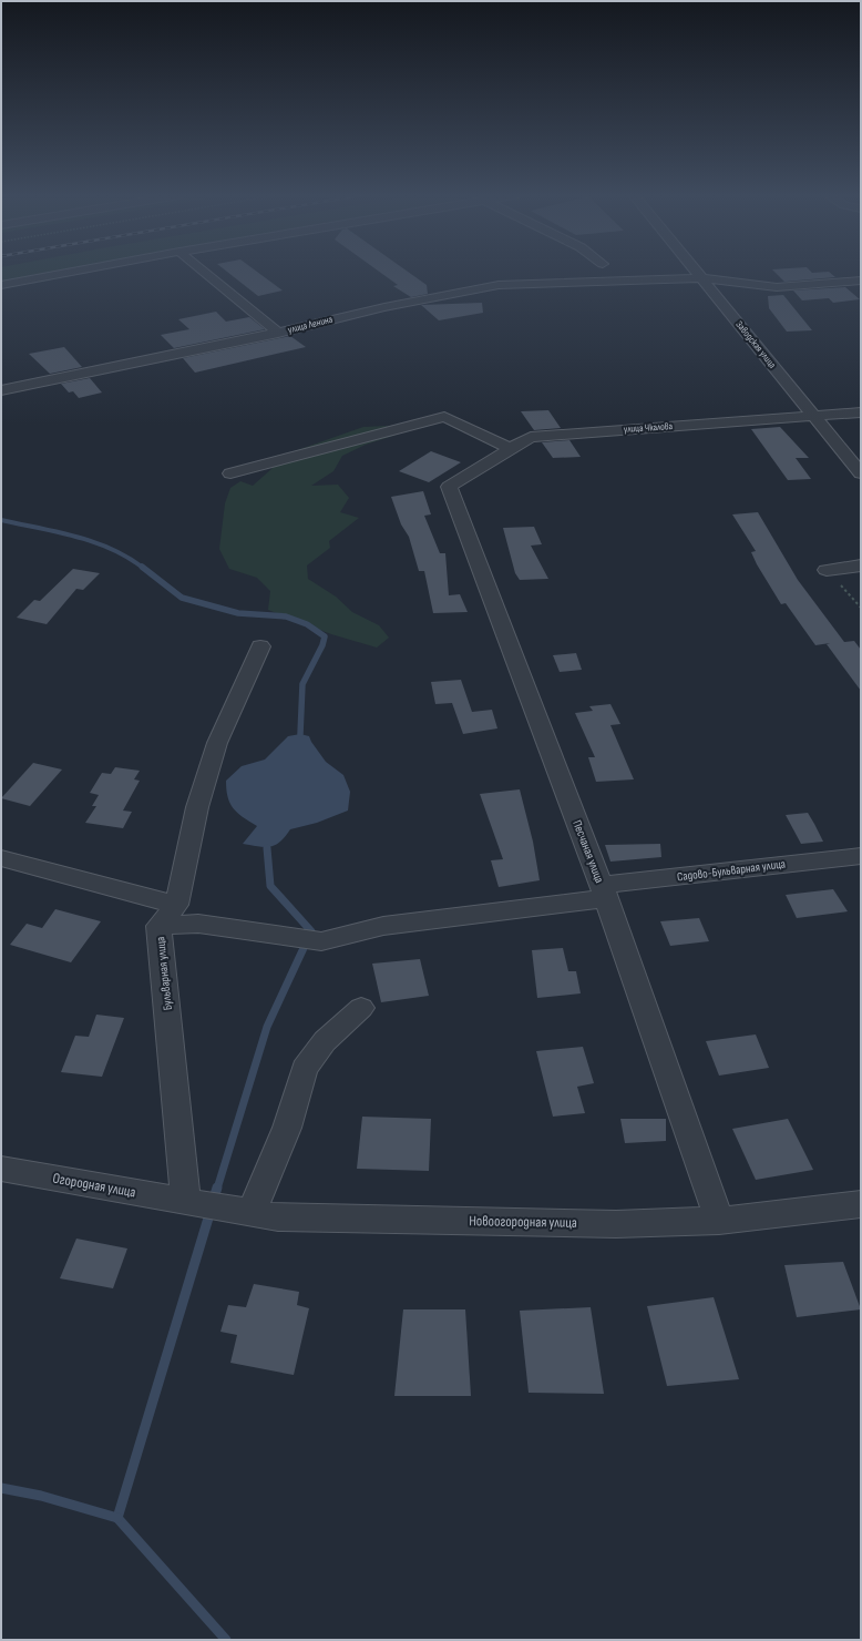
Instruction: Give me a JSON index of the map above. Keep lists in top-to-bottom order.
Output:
{
  "streets": {
    "street": [
      "улица Ленина",
      "Заводская улица",
      "улица Чкалова",
      "Песчаная улица",
      "Садово-Бульварная улица",
      "Бульварная улица",
      "Огородная улица",
      "Новоогородная улица"
    ]
  },
  "crossings": [
    ["улица Ленина", "Заводская улица"],
    ["Заводская улица", "улица Чкалова"],
    ["улица Чкалова", "Песчаная улица"],
    ["Песчаная улица", "Садово-Бульварная улица"],
    ["Песчаная улица", "Новоогородная улица"],
    ["Садово-Бульварная улица", "Бульварная улица"],
    ["Бульварная улица", "Огородная улица"],
    ["Бульварная улица", "Новоогородная улица"],
    ["Огородная улица", "Новоогородная улица"]
  ]
}
